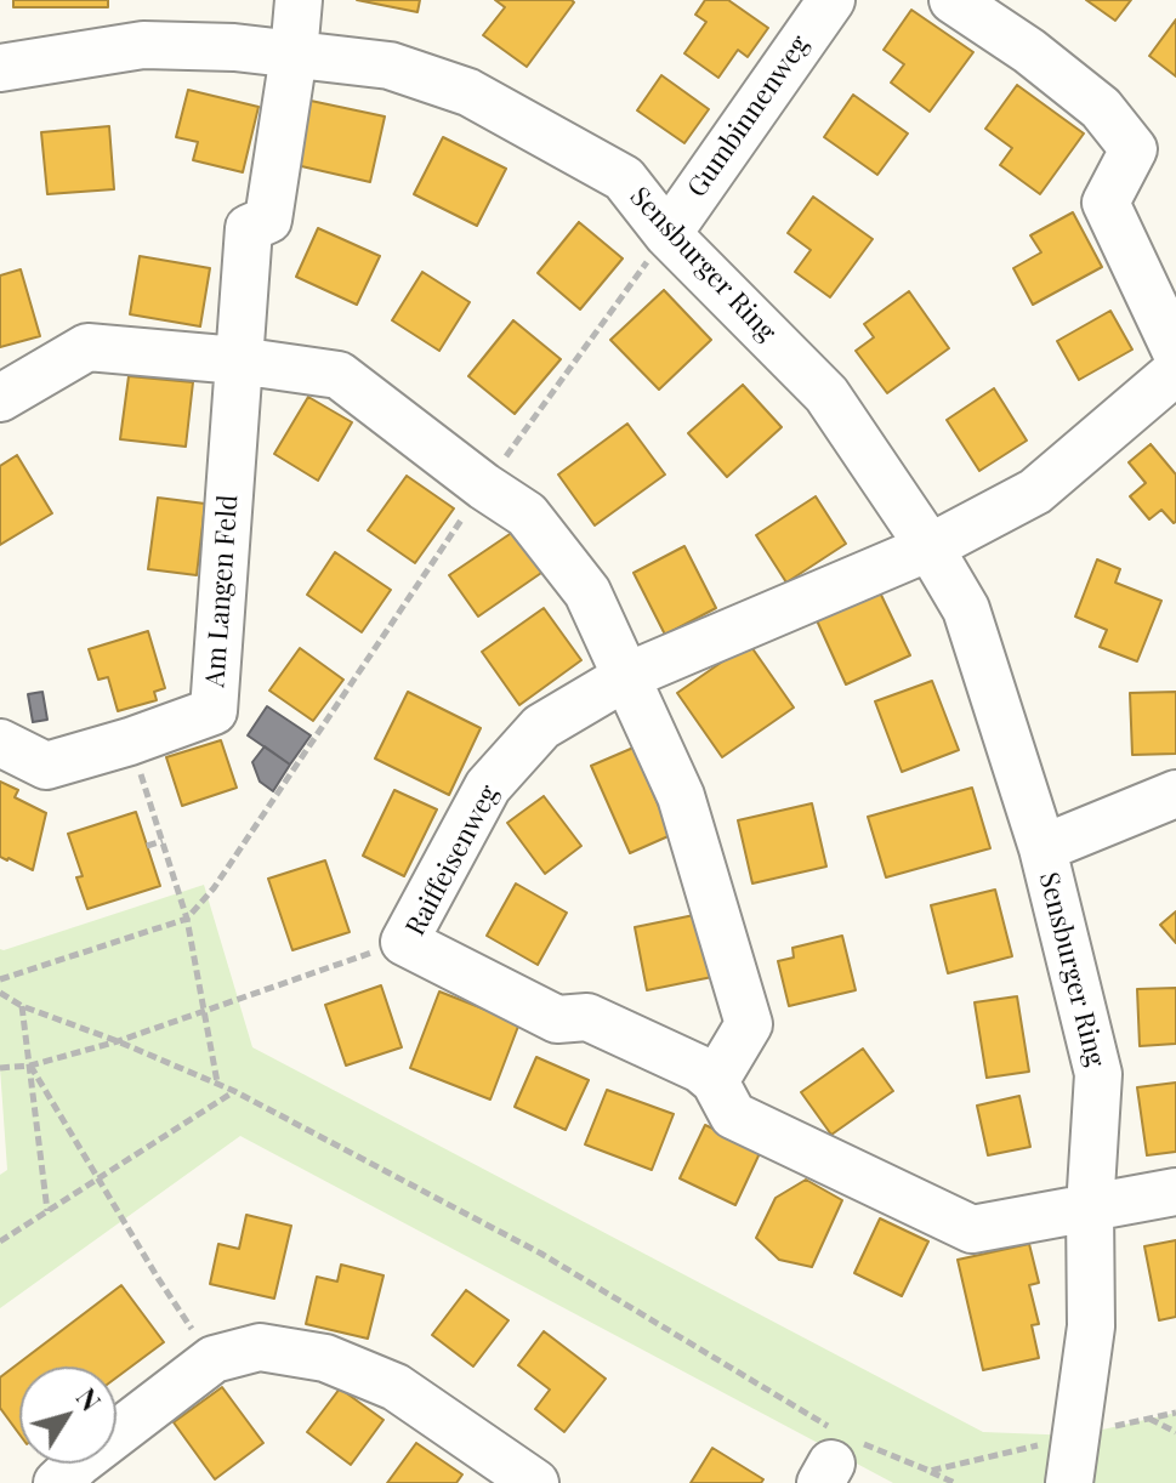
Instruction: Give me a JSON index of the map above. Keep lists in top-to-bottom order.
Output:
{
  "streets": {
    "street": [
      "Gumbinnenweg",
      "Sensburger Ring",
      "Am Langen Feld",
      "Raiffeisenweg"
    ]
  },
  "crossings": [
    ["Gumbinnenweg", "Sensburger Ring"],
    ["Sensburger Ring", "Am Langen Feld"],
    ["Sensburger Ring", "Raiffeisenweg"]
  ],
  "north": "top right"
}
